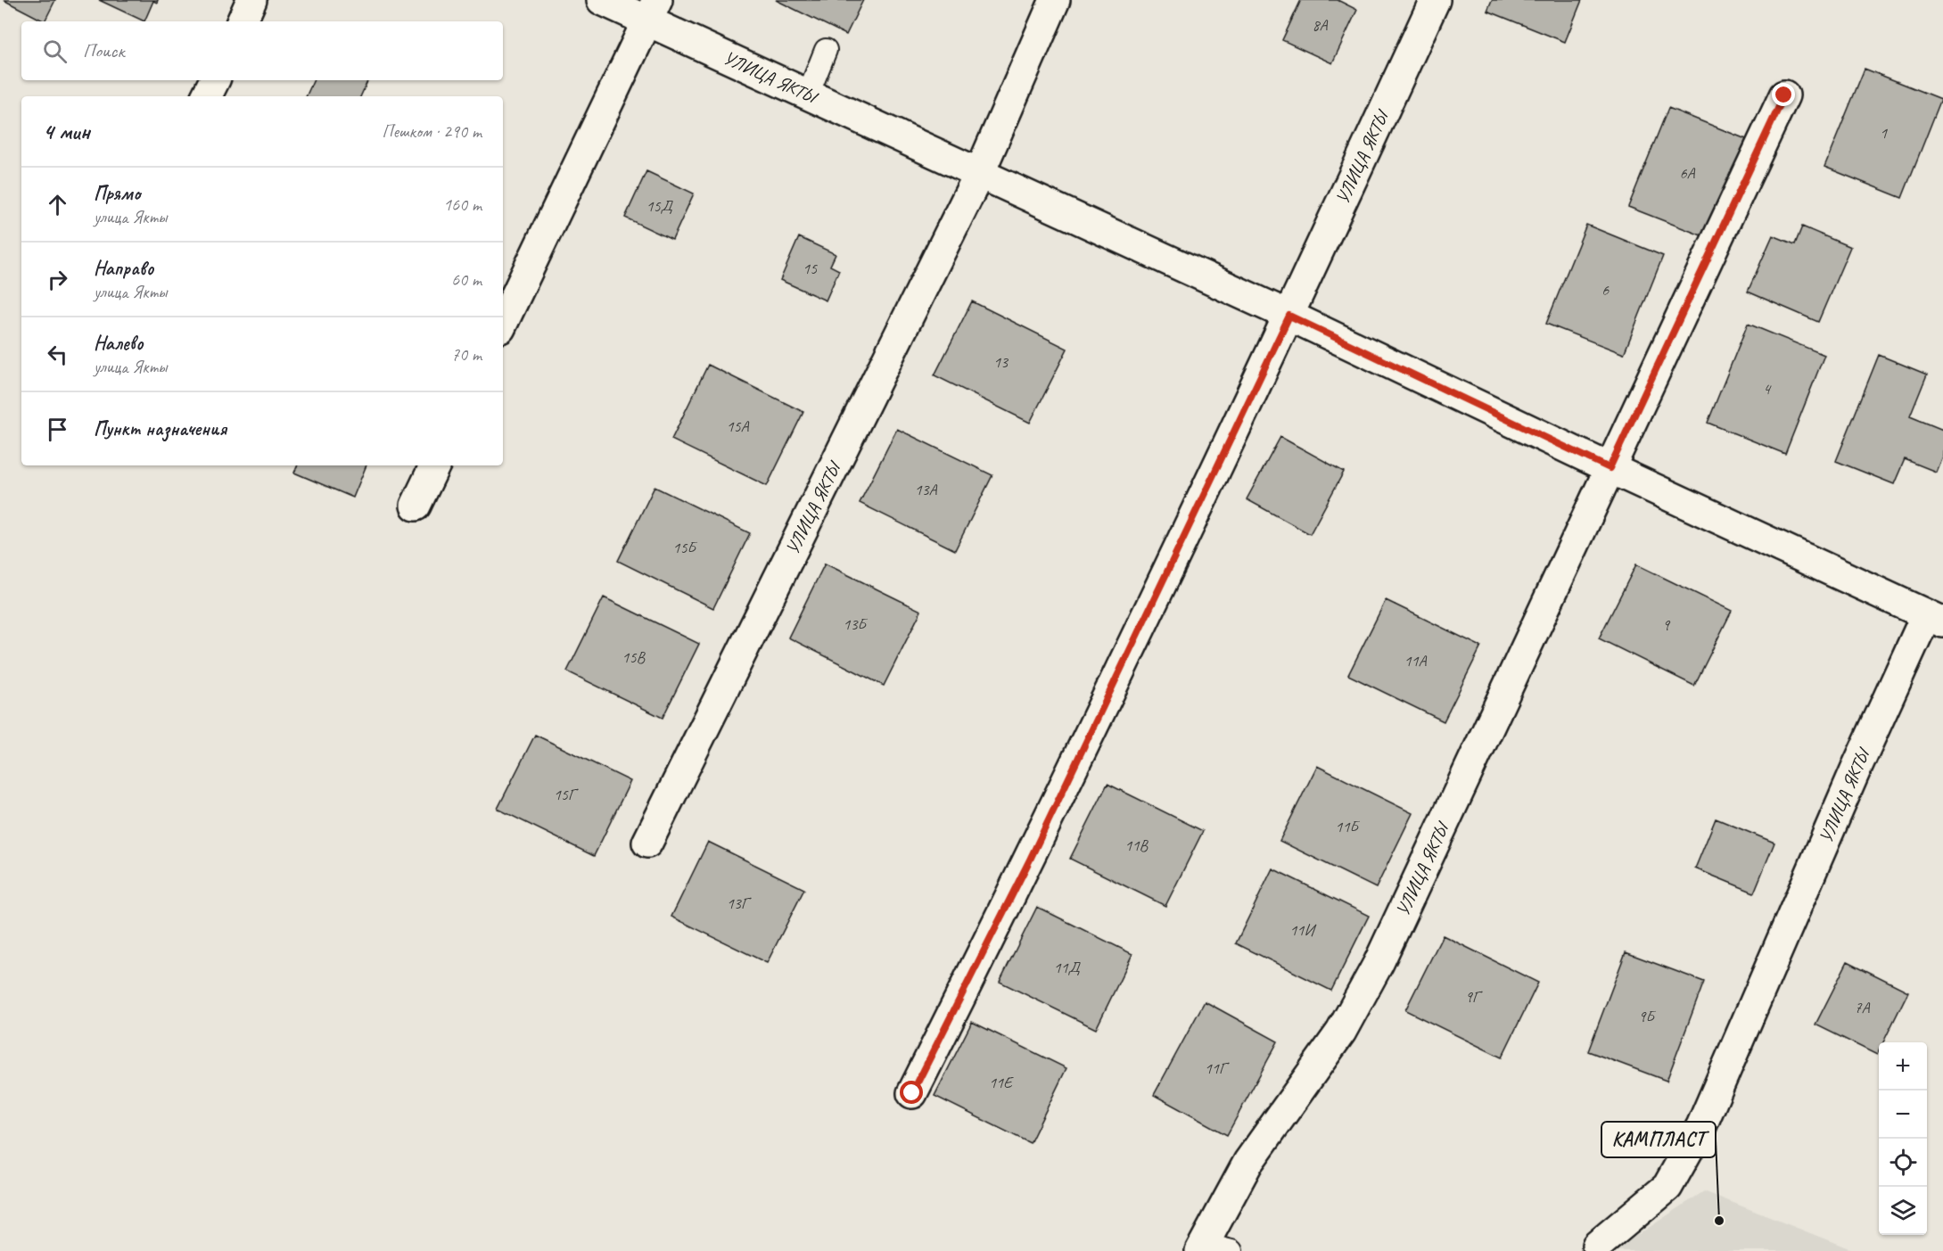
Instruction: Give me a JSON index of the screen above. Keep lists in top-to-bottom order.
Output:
{
  "streets": {
    "street": ["УЛИЦА ЯКТЫ"]
  },
  "places": ["КАМПЛАСТ"],
  "house_numbers": [
    "8А",
    "1",
    "6А",
    "15Д",
    "15",
    "6",
    "13",
    "4",
    "15А",
    "13А",
    "15Б",
    "13Б",
    "9",
    "15В",
    "11А",
    "15Г",
    "11Б",
    "11В",
    "13Г",
    "11И",
    "11Д",
    "9Г",
    "7А",
    "9Б",
    "11Г",
    "11Е"
  ],
  "page": {
    "search": "Поиск",
    "heading": ["4 мин", "Пешком · 290 m"],
    "list": [
      ["Прямо", "улица Якты", "160 m"],
      ["Направо", "улица Якты", "60 m"],
      ["Налево", "улица Якты", "70 m"],
      "Пункт назначения"
    ],
    "map_buttons": ["+", "−"]
  }
}
